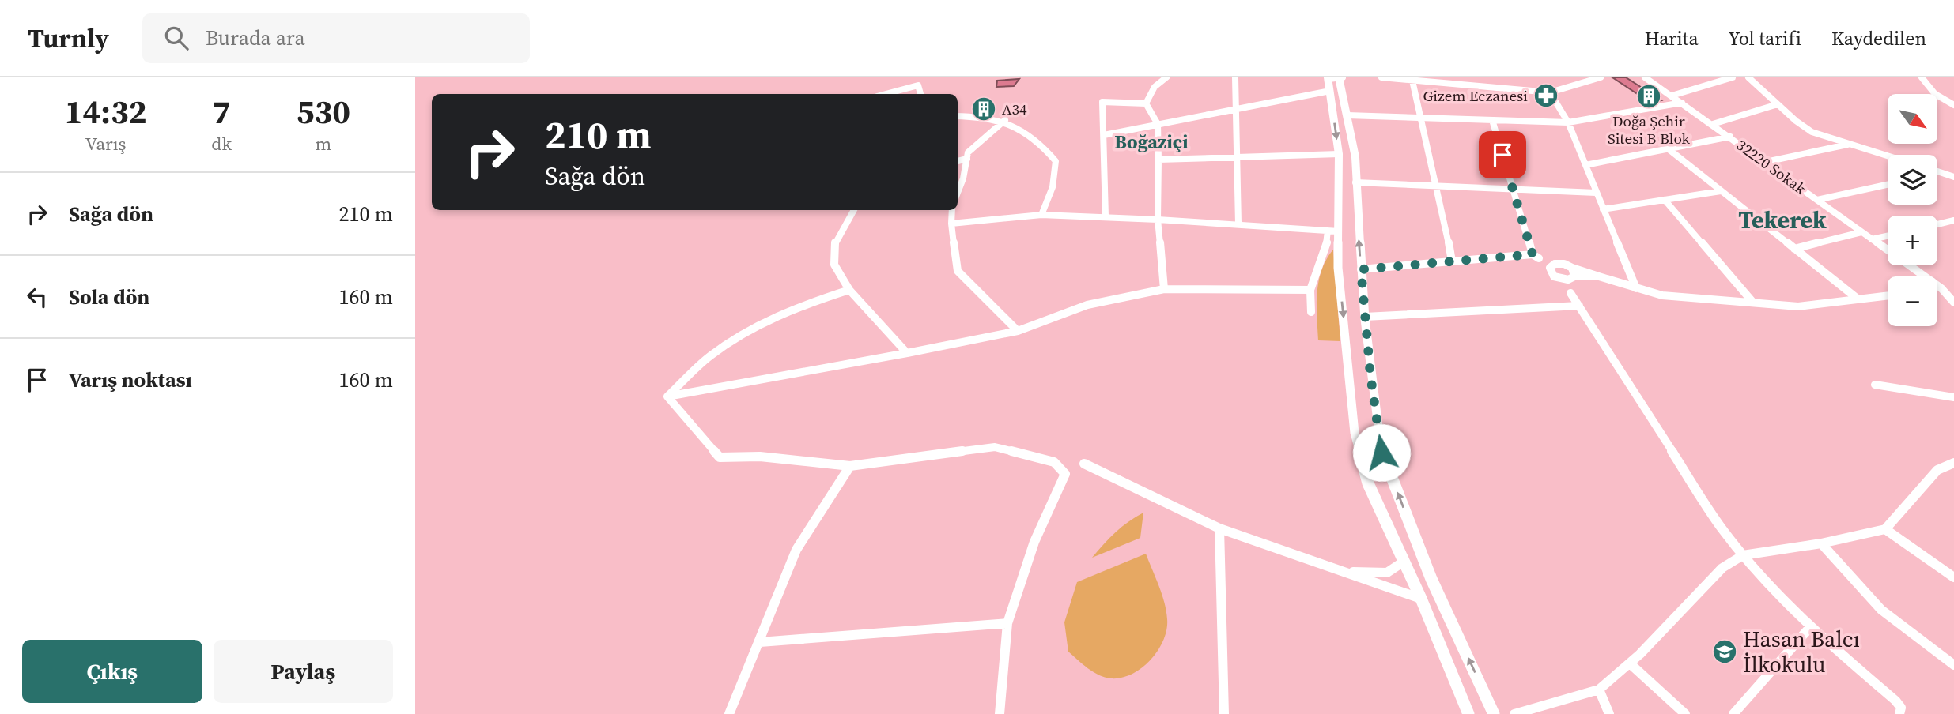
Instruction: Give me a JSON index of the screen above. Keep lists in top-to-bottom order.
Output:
{
  "streets": {
    "street": ["32220 Sokak"]
  },
  "districts": ["Boğaziçi", "Tekerek"],
  "places": {
    "pharmacy": ["Gizem Eczanesi"],
    "building": ["Doğa Şehir Sitesi B Blok", "A34"],
    "school or university": ["Hasan Balcı İlkokulu"]
  },
  "north": "bottom right",
  "page": {
    "header": "Turnly",
    "search": "Burada ara",
    "nav": ["Harita", "Yol tarifi", "Kaydedilen"],
    "eta": [
      "14:32",
      "Varış",
      "7",
      "dk",
      "530",
      "m"
    ],
    "map_buttons": ["+", "−"],
    "turn": ["210 m", "Sağa dön"],
    "list": [
      {
        "name": "Sağa dön",
        "value": "210 m"
      },
      {
        "name": "Sola dön",
        "value": "160 m"
      },
      {
        "name": "Varış noktası",
        "value": "160 m"
      }
    ],
    "buttons": ["Çıkış", "Paylaş"]
  }
}
